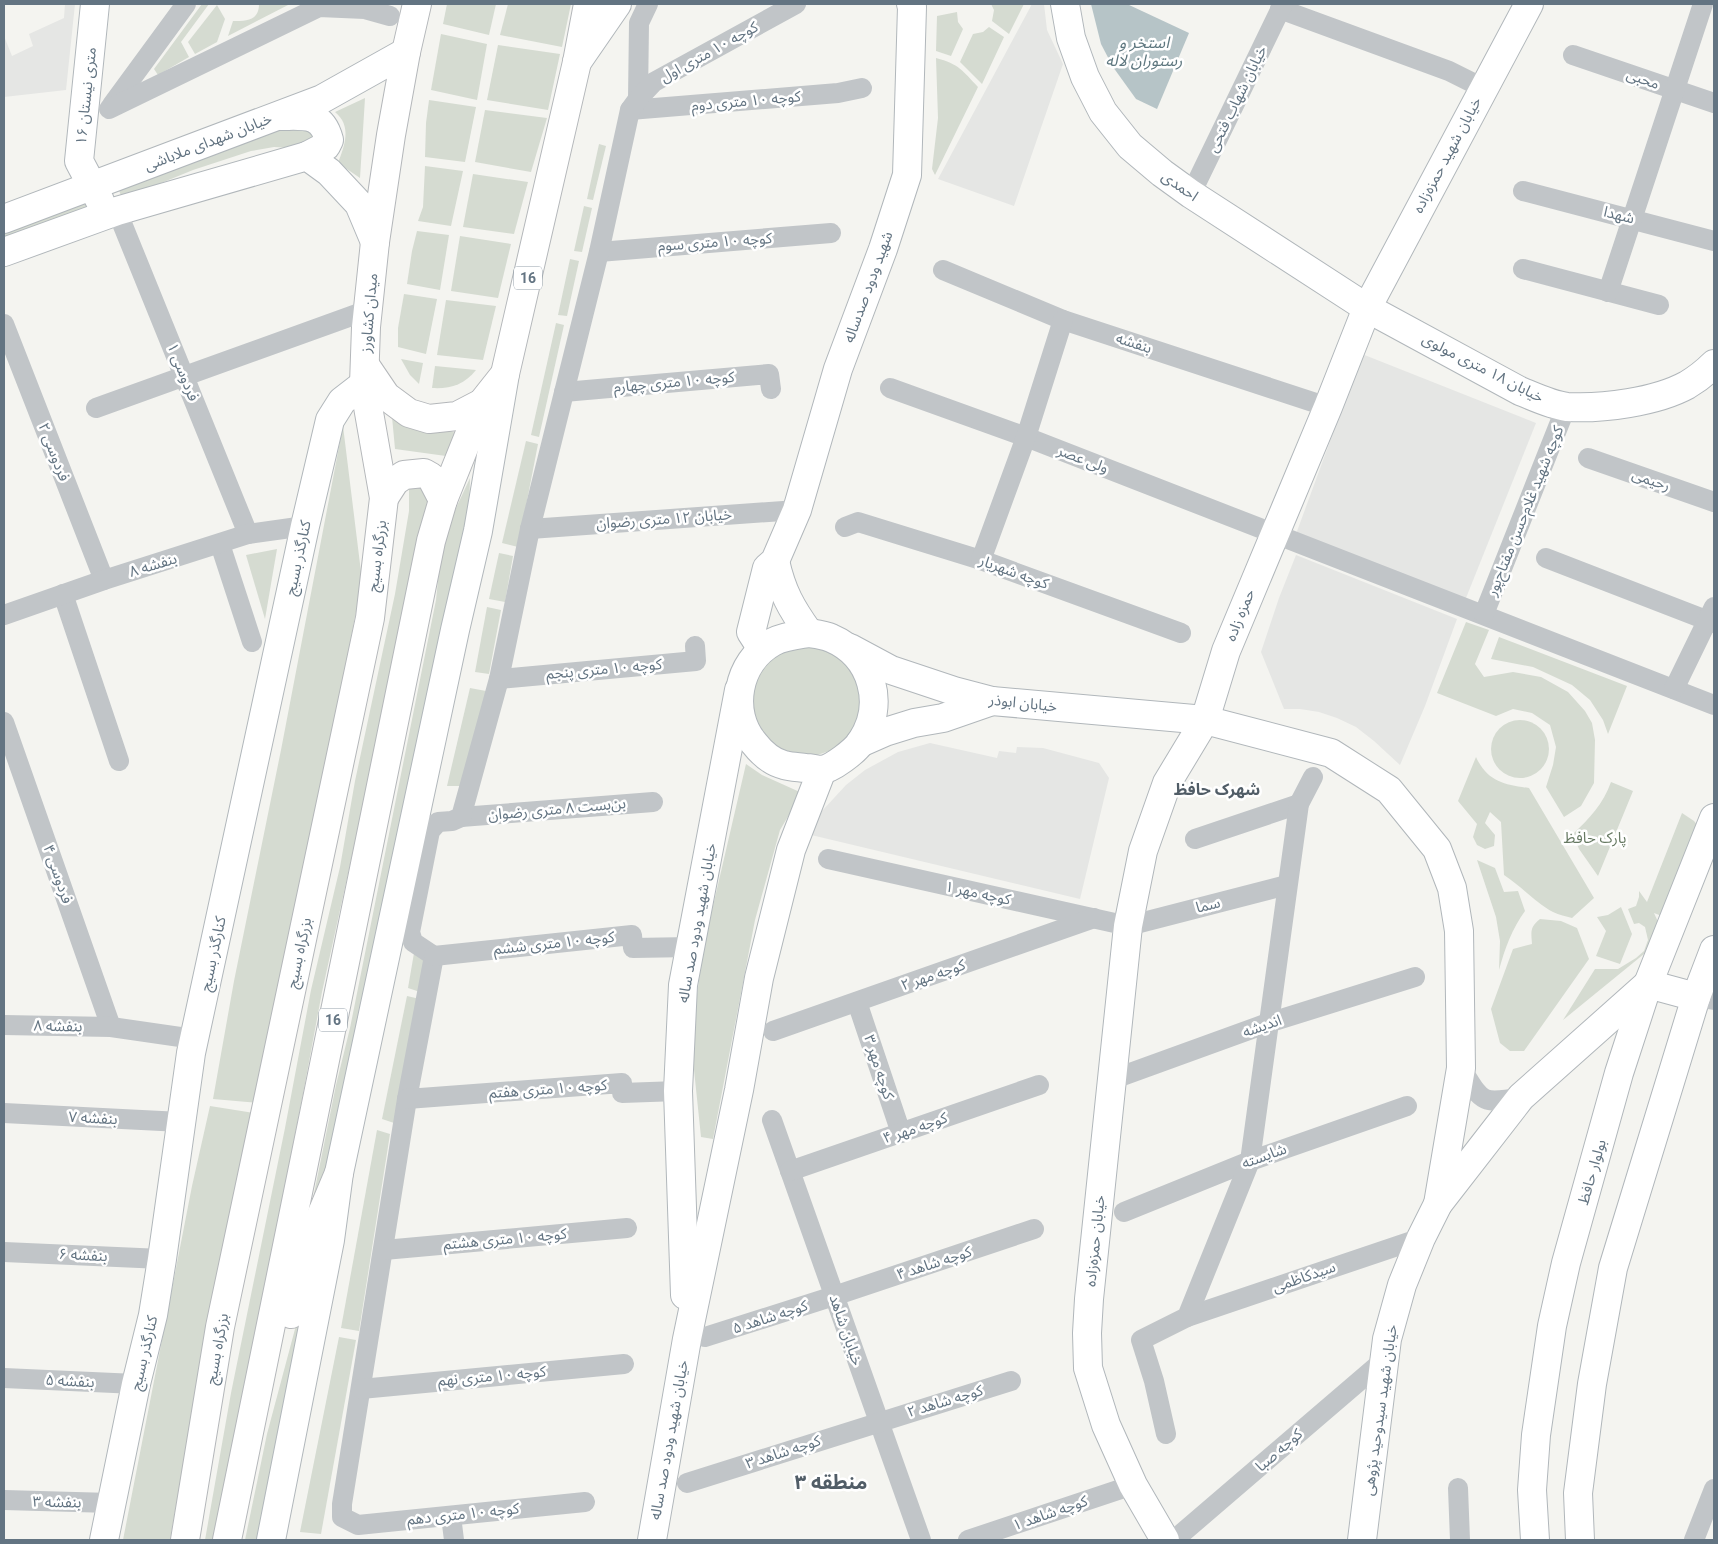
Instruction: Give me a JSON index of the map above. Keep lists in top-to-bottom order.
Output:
{
  "streets": {
    "main road": [
      "۱۶ متری نیستان",
      "خیابان شهدای ملاباشی",
      "خیابان شهید حمزه‌زاده",
      "احمدی",
      "16",
      "شهید ودود صدساله",
      "میدان کشاورز",
      "خیابان ۱۸ متری مولوی",
      "بزرگراه بسیج",
      "کنارگذر بسیج",
      "حمزه زاده",
      "خیابان ابوذر",
      "خیابان شهید ودود صد ساله",
      "بولوار حافظ",
      "خیابان حمزه‌زاده",
      "خیابان شهید سیدوحید پژوهی"
    ],
    "street": [
      "کوچه ۱۰ متری اول",
      "محبی",
      "خیابان شهاب فتحی",
      "کوچه ۱۰ متری دوم",
      "شهدا",
      "کوچه ۱۰ متری سوم",
      "بنفشه",
      "فردوسی ۱",
      "کوچه ۱۰ متری چهارم",
      "فردوسی ۲",
      "ولی عصر",
      "رحیمی",
      "کوچه شهید غلام‌حسن مفتاح‌پور",
      "خیابان ۱۲ متری رضوان",
      "بنفشه ۸",
      "کوچه شهریار",
      "کوچه ۱۰ متری پنجم",
      "بن‌بست ۸ متری رضوان",
      "فردوسی ۴",
      "کوچه مهر ۱",
      "سما",
      "کوچه ۱۰ متری ششم",
      "کوچه مهر ۲",
      "اندیشه",
      "کوچه مهر ۳",
      "کوچه ۱۰ متری هفتم",
      "بنفشه ۷",
      "کوچه مهر ۴",
      "شایسته",
      "کوچه ۱۰ متری هشتم",
      "بنفشه ۶",
      "کوچه شاهد ۴",
      "سیدکاظمی",
      "کوچه شاهد ۵",
      "خیابان شاهد",
      "کوچه ۱۰ متری نهم",
      "بنفشه ۵",
      "کوچه شاهد ۲",
      "کوچه صبا",
      "کوچه شاهد ۳",
      "بنفشه ۳",
      "کوچه شاهد ۱",
      "کوچه ۱۰ متری دهم"
    ]
  },
  "crossings": [
    ["کوچه ۱۰ متری اول", "کوچه ۱۰ متری دوم"],
    ["۱۶ متری نیستان", "خیابان شهدای ملاباشی"],
    ["۱۶ متری نیستان", "فردوسی ۱"],
    ["خیابان شهاب فتحی", "احمدی"],
    ["خیابان شهدای ملاباشی", "میدان کشاورز"],
    ["خیابان شهید حمزه‌زاده", "احمدی"],
    ["خیابان شهید حمزه‌زاده", "خیابان ۱۸ متری مولوی"],
    ["خیابان شهید حمزه‌زاده", "حمزه زاده"],
    ["احمدی", "خیابان ۱۸ متری مولوی"],
    ["احمدی", "حمزه زاده"],
    ["16", "میدان کشاورز"],
    ["شهید ودود صدساله", "خیابان ۱۲ متری رضوان"],
    ["شهید ودود صدساله", "خیابان ابوذر"],
    ["شهید ودود صدساله", "خیابان شهید ودود صد ساله"],
    ["میدان کشاورز", "بزرگراه بسیج"],
    ["میدان کشاورز", "کنارگذر بسیج"],
    ["بنفشه", "حمزه زاده"],
    ["خیابان ۱۸ متری مولوی", "کوچه شهید غلام‌حسن مفتاح‌پور"],
    ["خیابان ۱۸ متری مولوی", "حمزه زاده"],
    ["فردوسی ۱", "بنفشه ۸"],
    ["فردوسی ۲", "بنفشه ۸"],
    ["ولی عصر", "کوچه شهید غلام‌حسن مفتاح‌پور"],
    ["ولی عصر", "حمزه زاده"],
    ["بزرگراه بسیج", "کنارگذر بسیج"],
    ["کنارگذر بسیج", "بنفشه ۸"],
    ["کنارگذر بسیج", "بنفشه ۷"],
    ["کنارگذر بسیج", "بنفشه ۶"],
    ["کنارگذر بسیج", "بنفشه ۵"],
    ["کنارگذر بسیج", "بنفشه ۳"],
    ["بنفشه ۸", "فردوسی ۴"],
    ["حمزه زاده", "خیابان ابوذر"],
    ["حمزه زاده", "کوچه مهر ۱"],
    ["حمزه زاده", "سما"],
    ["حمزه زاده", "خیابان حمزه‌زاده"],
    ["خیابان ابوذر", "خیابان شهید ودود صد ساله"],
    ["خیابان ابوذر", "خیابان شهید سیدوحید پژوهی"],
    ["بن‌بست ۸ متری رضوان", "کوچه ۱۰ متری ششم"],
    ["کوچه مهر ۱", "سما"],
    ["کوچه مهر ۱", "کوچه مهر ۲"],
    ["کوچه مهر ۱", "خیابان حمزه‌زاده"],
    ["سما", "خیابان حمزه‌زاده"],
    ["خیابان شهید ودود صد ساله", "کوچه ۱۰ متری ششم"],
    ["خیابان شهید ودود صد ساله", "کوچه ۱۰ متری هفتم"],
    ["خیابان شهید ودود صد ساله", "کوچه شاهد ۵"],
    ["کوچه مهر ۲", "کوچه مهر ۳"],
    ["اندیشه", "خیابان حمزه‌زاده"],
    ["کوچه مهر ۳", "کوچه مهر ۴"],
    ["کوچه مهر ۴", "خیابان شاهد"],
    ["بولوار حافظ", "خیابان شهید سیدوحید پژوهی"],
    ["خیابان حمزه‌زاده", "کوچه شاهد ۱"],
    ["کوچه شاهد ۴", "کوچه شاهد ۵"],
    ["کوچه شاهد ۴", "خیابان شاهد"],
    ["سیدکاظمی", "خیابان شهید سیدوحید پژوهی"],
    ["کوچه شاهد ۵", "خیابان شاهد"],
    ["خیابان شاهد", "کوچه شاهد ۲"],
    ["خیابان شاهد", "کوچه شاهد ۳"],
    ["کوچه ۱۰ متری نهم", "کوچه ۱۰ متری دهم"],
    ["کوچه شاهد ۲", "کوچه شاهد ۳"],
    ["خیابان شهید سیدوحید پژوهی", "کوچه صبا"]
  ],
  "districts": ["شهرک حافظ", "منطقه ۳"],
  "water": ["استخر و رستوران لاله"],
  "parks": ["پارک حافظ"]
}
